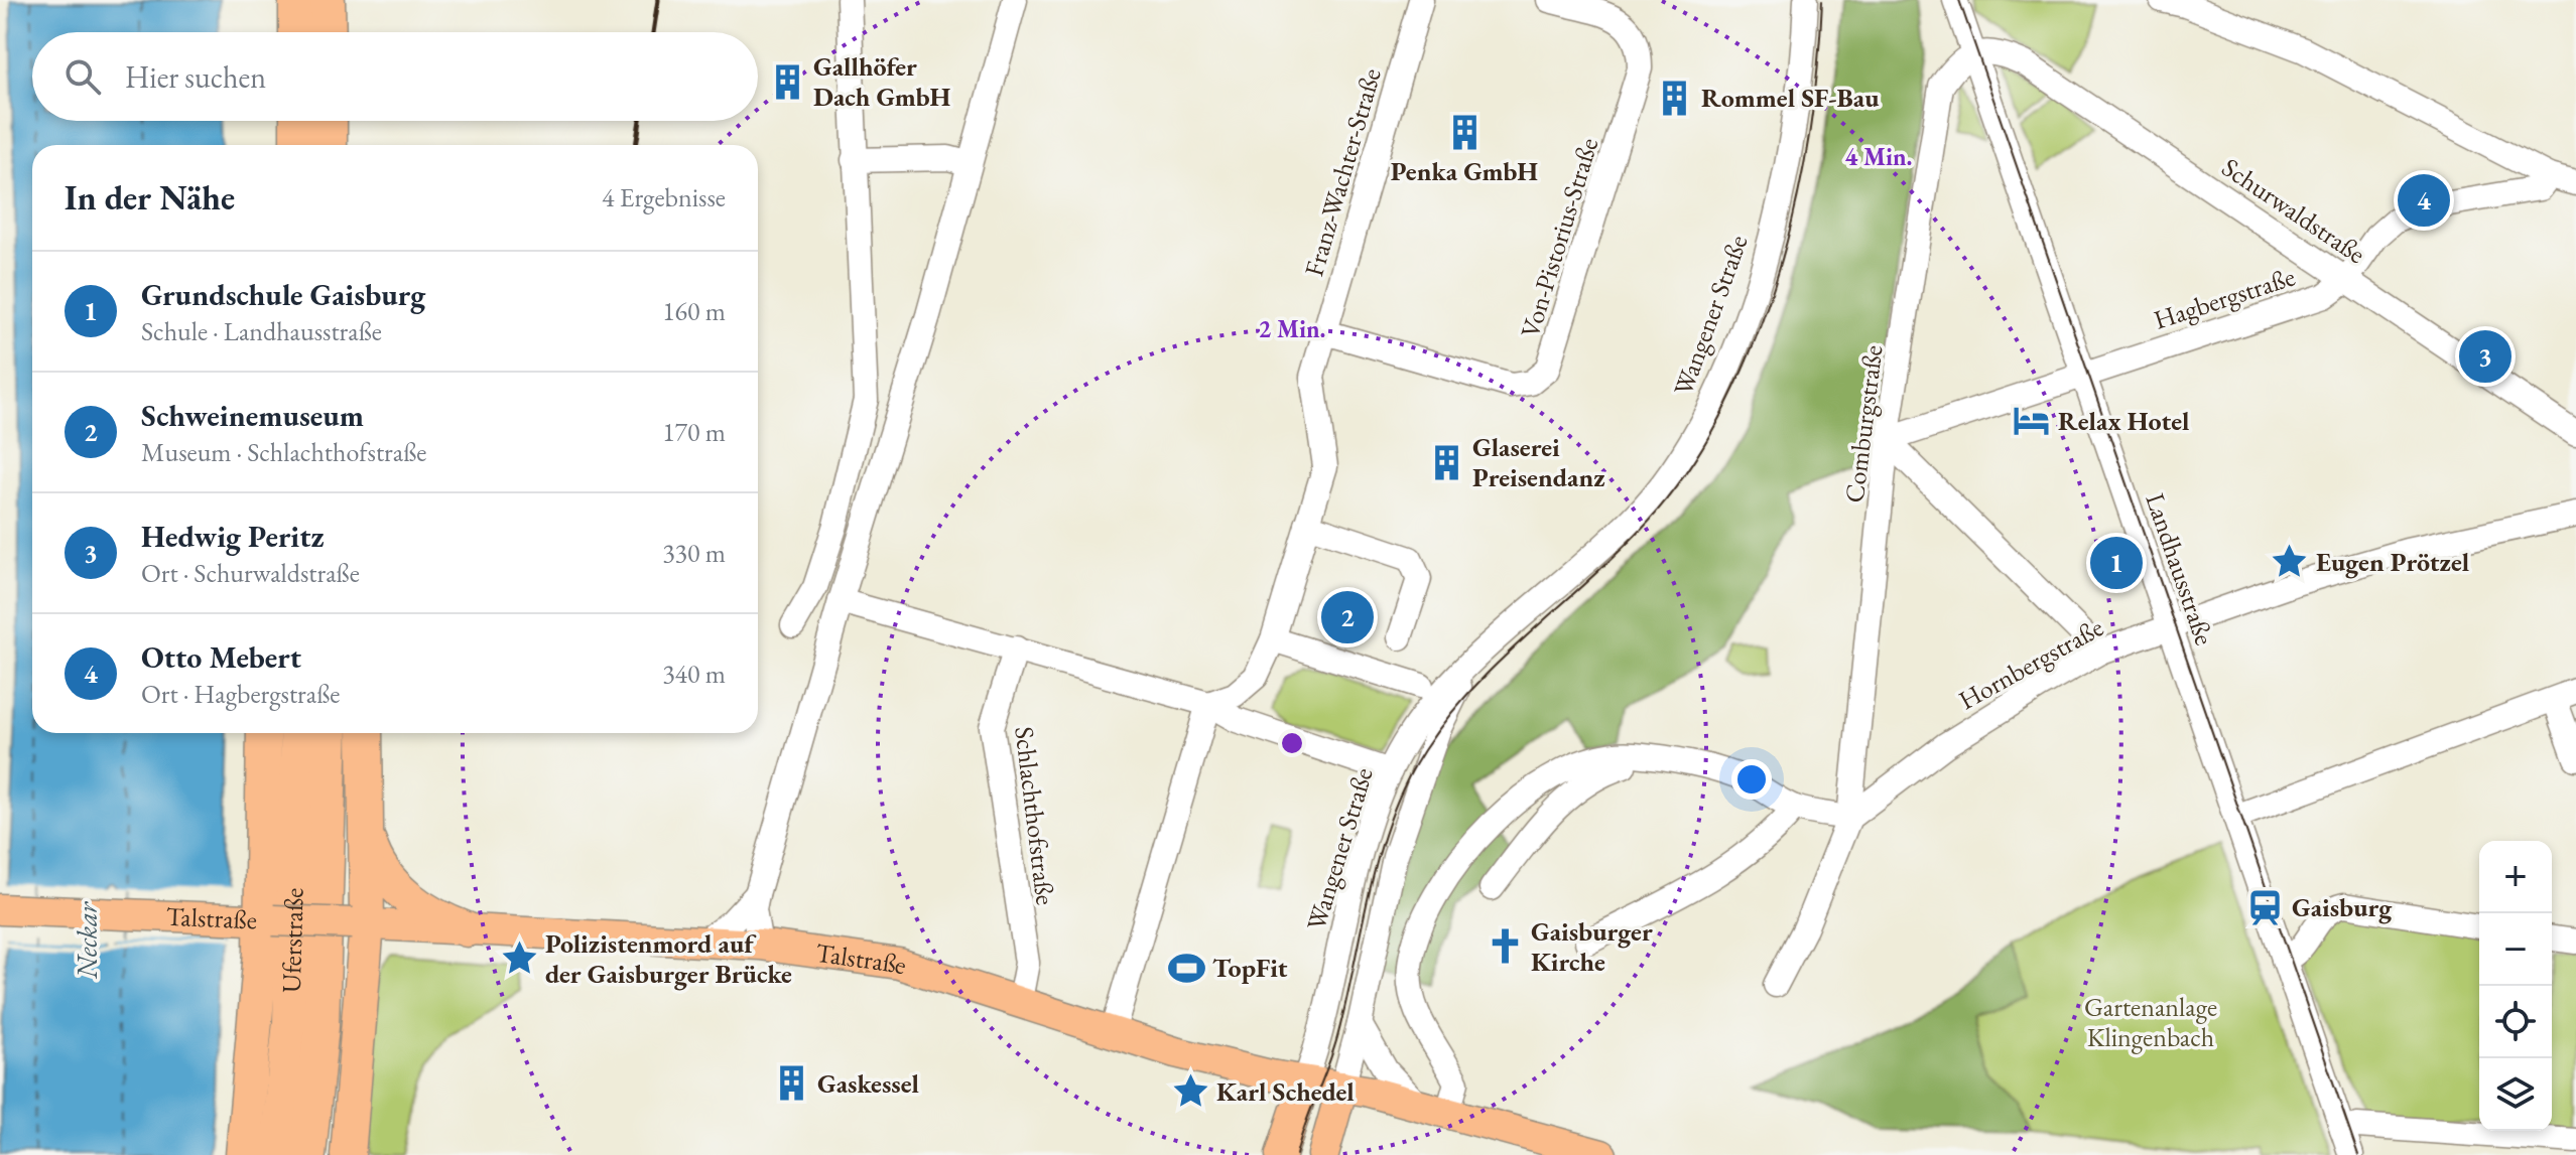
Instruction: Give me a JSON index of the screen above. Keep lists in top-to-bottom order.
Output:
{
  "streets": {
    "highway": ["Uferstraße"],
    "main road": ["Talstraße"],
    "street": [
      "Franz-Wachter-Straße",
      "Schurwaldstraße",
      "Von-Pistorius-Straße",
      "Hagbergstraße",
      "Wangener Straße",
      "Comburgstraße",
      "Landhausstraße",
      "Hornbergstraße",
      "Schlachthofstraße"
    ]
  },
  "crossings": [
    ["Franz-Wachter-Straße", "Von-Pistorius-Straße"],
    ["Schurwaldstraße", "Hagbergstraße"],
    ["Schurwaldstraße", "Comburgstraße"],
    ["Schurwaldstraße", "Landhausstraße"],
    ["Hagbergstraße", "Comburgstraße"],
    ["Hagbergstraße", "Landhausstraße"],
    ["Wangener Straße", "Talstraße"],
    ["Comburgstraße", "Landhausstraße"],
    ["Comburgstraße", "Hornbergstraße"],
    ["Landhausstraße", "Hornbergstraße"],
    ["Schlachthofstraße", "Talstraße"]
  ],
  "water": ["Neckar"],
  "parks": ["Gartenanlage Klingenbach"],
  "places": {
    "building": [
      "Gallhöfer Dach GmbH",
      "Rommel SF-Bau",
      "Penka GmbH",
      "Glaserei Preisendanz",
      "Gaskessel"
    ],
    "hotel": ["Relax Hotel"],
    "place": ["Eugen Prötzel", "Polizistenmord auf der Gaisburger Brücke", "Karl Schedel"],
    "station": ["Gaisburg"],
    "church": ["Gaisburger Kirche"],
    "sports": ["TopFit"]
  },
  "page": {
    "search": "Hier suchen",
    "heading": ["In der Nähe", "4 Ergebnisse"],
    "pins": [
      "4",
      "3",
      "1",
      "2"
    ],
    "list": [
      {
        "mark": "1",
        "name": "Grundschule Gaisburg",
        "note": "Schule · Landhausstraße",
        "value": "160 m"
      },
      {
        "mark": "2",
        "name": "Schweinemuseum",
        "note": "Museum · Schlachthofstraße",
        "value": "170 m"
      },
      {
        "mark": "3",
        "name": "Hedwig Peritz",
        "note": "Ort · Schurwaldstraße",
        "value": "330 m"
      },
      {
        "mark": "4",
        "name": "Otto Mebert",
        "note": "Ort · Hagbergstraße",
        "value": "340 m"
      }
    ],
    "map_buttons": ["+", "−"]
  },
  "rings": ["4 Min.", "2 Min."]
}
